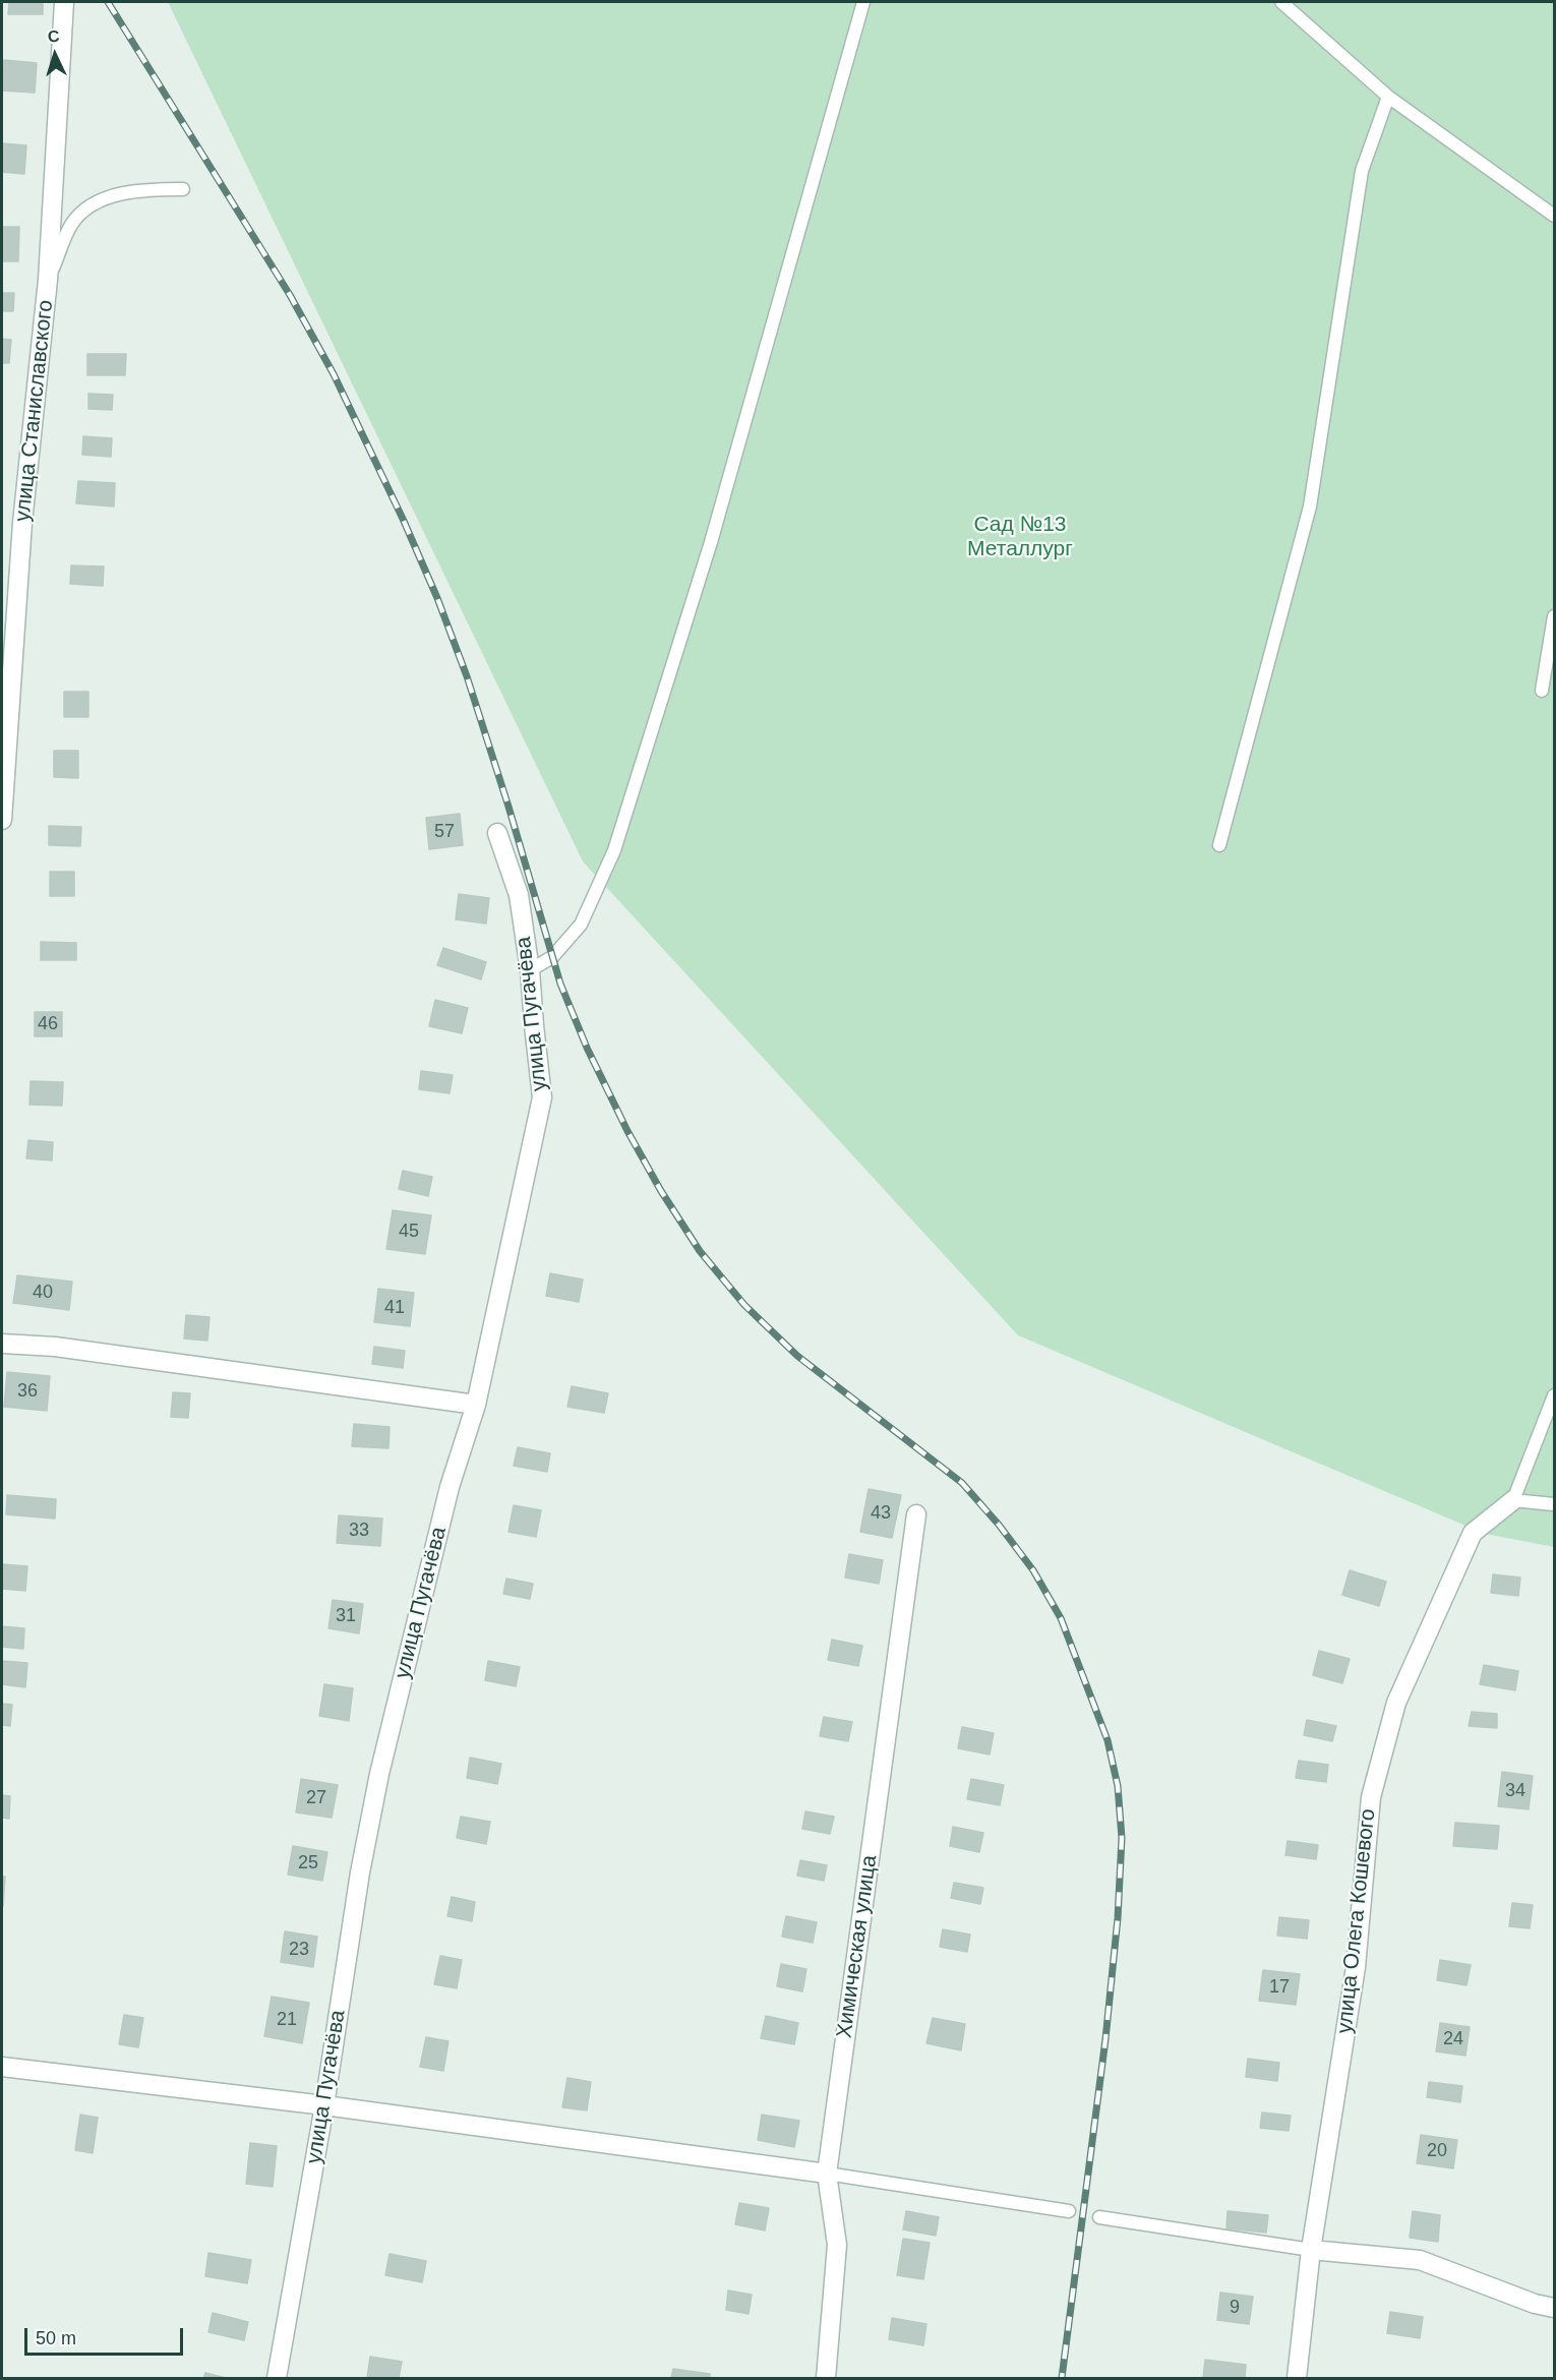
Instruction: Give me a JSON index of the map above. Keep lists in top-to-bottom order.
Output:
{
  "streets": {
    "street": [
      "улица Станиславского",
      "улица Пугачёва",
      "улица Олега Кошевого",
      "Химическая улица"
    ]
  },
  "parks": ["Сад №13 Металлург"],
  "house_numbers": [
    "57",
    "46",
    "45",
    "40",
    "41",
    "36",
    "43",
    "33",
    "31",
    "34",
    "27",
    "25",
    "23",
    "17",
    "21",
    "24",
    "20",
    "9"
  ],
  "scale_bar": "50 m",
  "north": "top"
}
